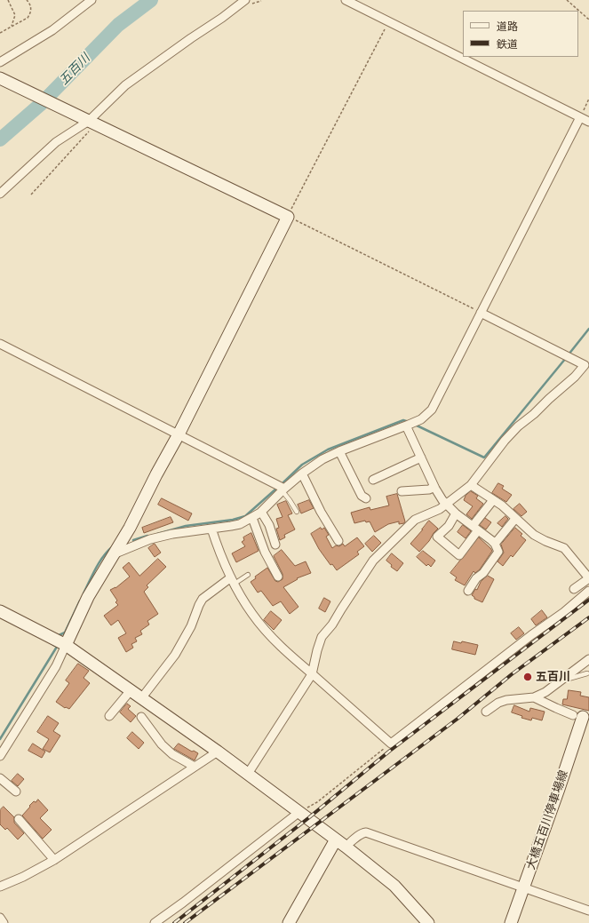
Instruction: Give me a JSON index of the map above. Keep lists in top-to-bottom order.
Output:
{
  "streets": {
    "street": ["大橋五百川停車場線"]
  },
  "water": ["五百川"],
  "places": ["五百川"],
  "legend": ["道路", "鉄道"]
}
